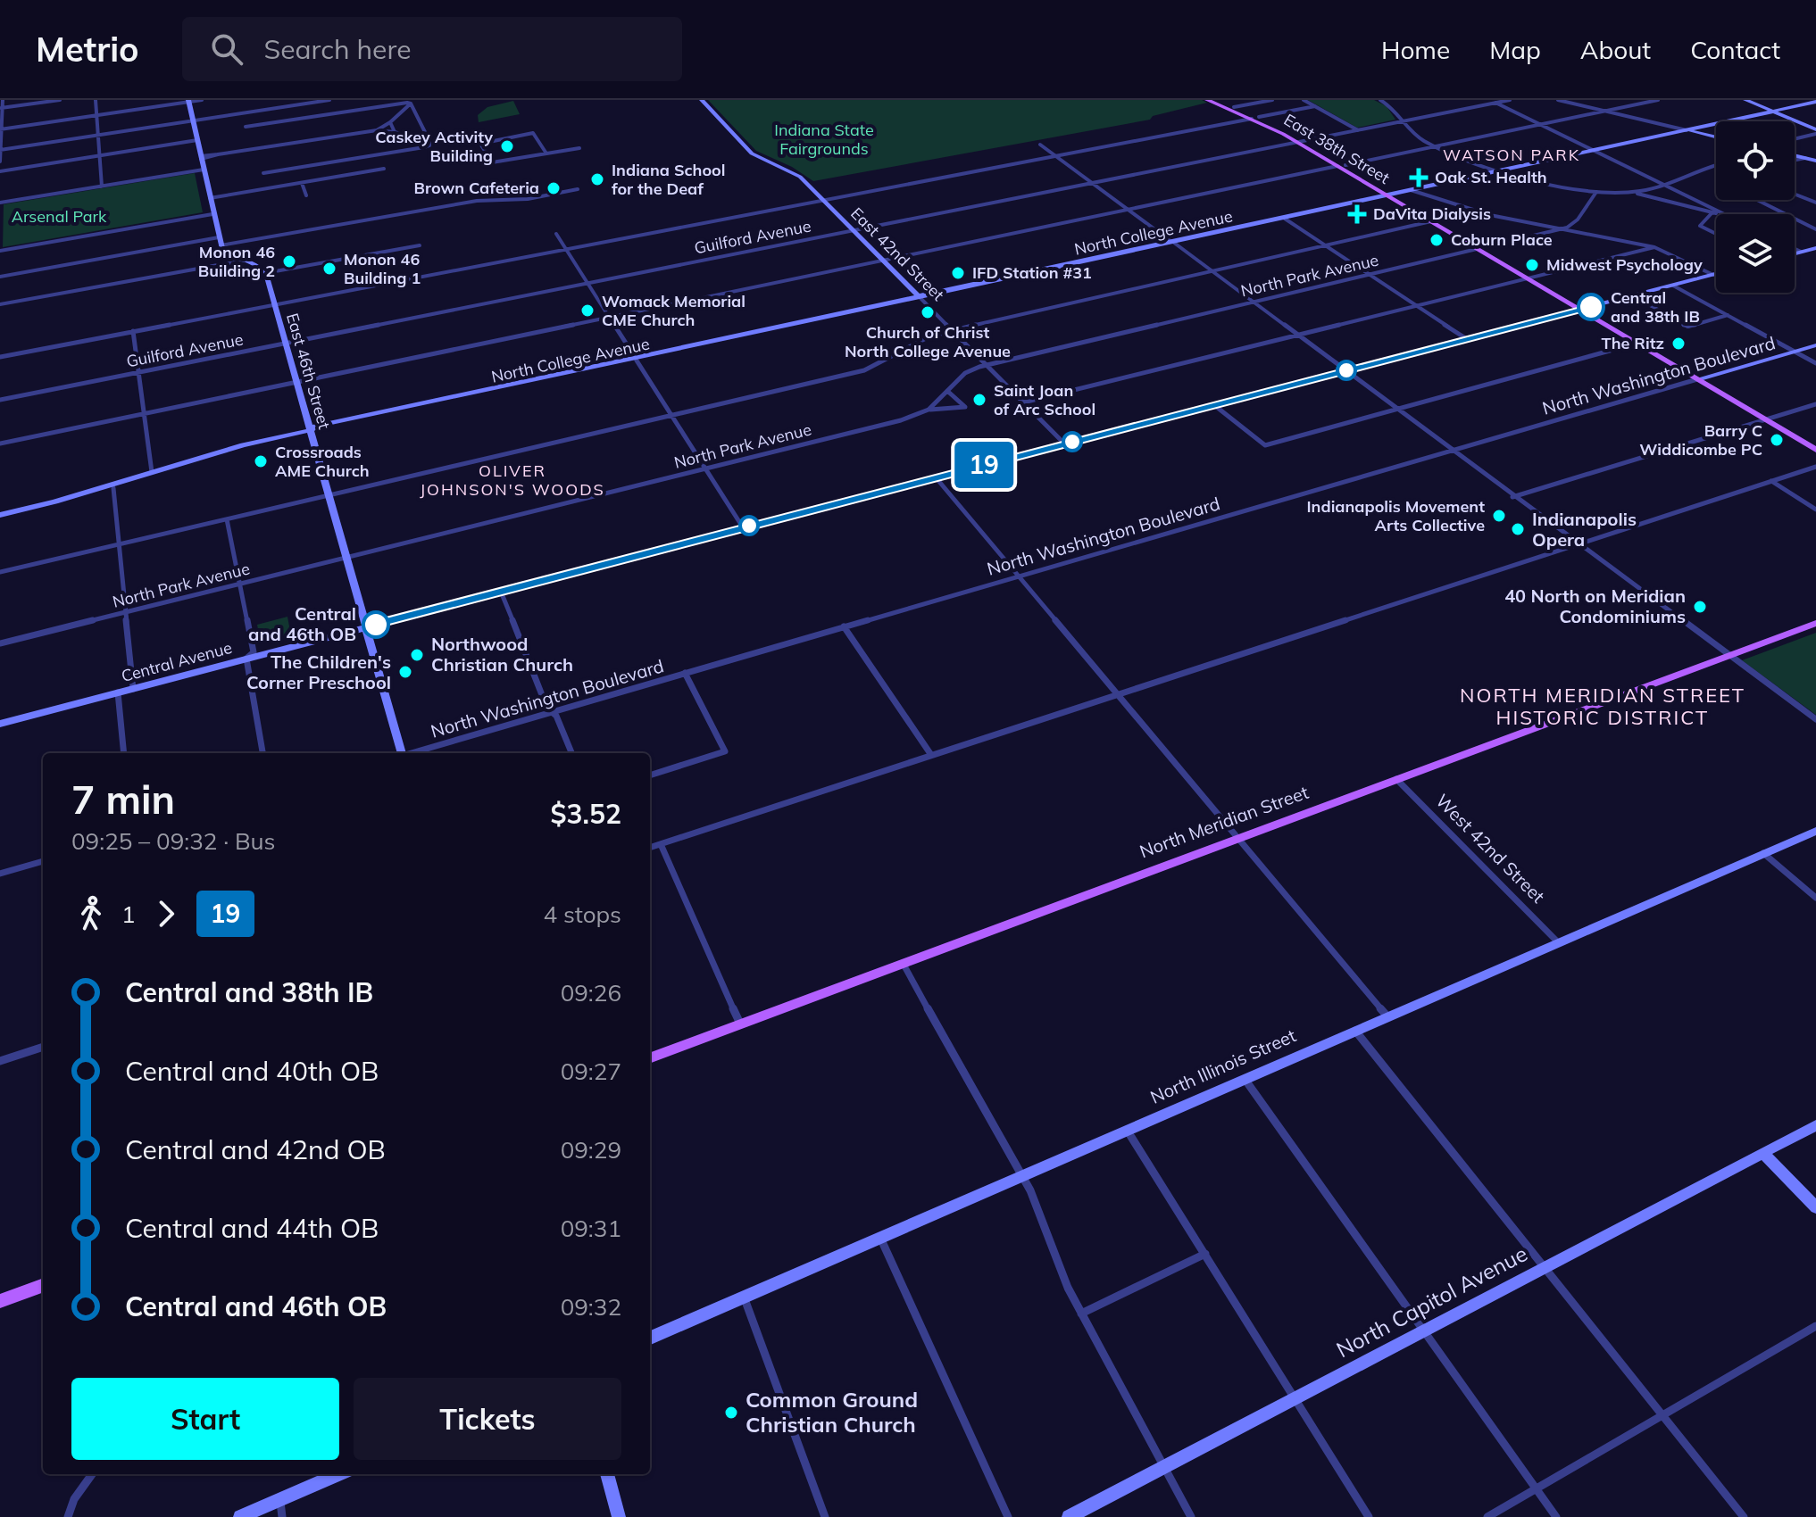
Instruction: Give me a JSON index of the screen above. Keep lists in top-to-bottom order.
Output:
{
  "streets": {
    "main road": [
      "East 38th Street",
      "North College Avenue",
      "East 42nd Street",
      "East 46th Street",
      "North Washington Boulevard",
      "Central Avenue",
      "North Meridian Street",
      "North Illinois Street",
      "North Capitol Avenue"
    ],
    "street": ["Guilford Avenue", "North Park Avenue", "West 42nd Street"]
  },
  "crossings": [
    ["East 38th Street", "North College Avenue"],
    ["East 38th Street", "Guilford Avenue"],
    ["East 38th Street", "North Park Avenue"],
    ["East 38th Street", "North Washington Boulevard"],
    ["East 38th Street", "Central Avenue"],
    ["North College Avenue", "East 42nd Street"],
    ["North College Avenue", "East 46th Street"],
    ["Guilford Avenue", "East 42nd Street"],
    ["Guilford Avenue", "East 46th Street"],
    ["East 42nd Street", "North Park Avenue"],
    ["East 42nd Street", "Central Avenue"],
    ["North Park Avenue", "East 46th Street"],
    ["East 46th Street", "Central Avenue"],
    ["North Meridian Street", "West 42nd Street"],
    ["West 42nd Street", "North Illinois Street"]
  ],
  "districts": ["WATSON PARK", "OLIVER JOHNSON'S WOODS", "NORTH MERIDIAN STREET HISTORIC DISTRICT"],
  "parks": ["Indiana State Fairgrounds", "Arsenal Park"],
  "places": {
    "other": [
      "Caskey Activity Building",
      "Indiana School for the Deaf",
      "Brown Cafeteria",
      "Coburn Place",
      "Monon 46 Building 2",
      "Midwest Psychology",
      "Monon 46 Building 1",
      "IFD Station #31",
      "Central and 38th IB",
      "Womack Memorial CME Church",
      "Church of Christ North College Avenue",
      "The Ritz",
      "Saint Joan of Arc School",
      "Barry C Widdicombe PC",
      "Crossroads AME Church",
      "Indianapolis Movement Arts Collective",
      "Indianapolis Opera",
      "40 North on Meridian Condominiums",
      "Central and 46th OB",
      "Northwood Christian Church",
      "The Children's Corner Preschool",
      "Common Ground Christian Church"
    ],
    "health": ["Oak St. Health", "DaVita Dialysis"]
  },
  "lines": ["bus line 19"],
  "page": {
    "header": "Metrio",
    "search": "Search here",
    "nav": [
      "Home",
      "Map",
      "About",
      "Contact"
    ],
    "on_map": "19",
    "heading": ["7 min", "09:25 – 09:32 · Bus", "$3.52"],
    "legs": ["1", "19", "4 stops"],
    "list": [
      {
        "name": "Central and 38th IB",
        "value": "09:26"
      },
      {
        "name": "Central and 40th OB",
        "value": "09:27"
      },
      {
        "name": "Central and 42nd OB",
        "value": "09:29"
      },
      {
        "name": "Central and 44th OB",
        "value": "09:31"
      },
      {
        "name": "Central and 46th OB",
        "value": "09:32"
      }
    ],
    "buttons": ["Start", "Tickets"]
  }
}
